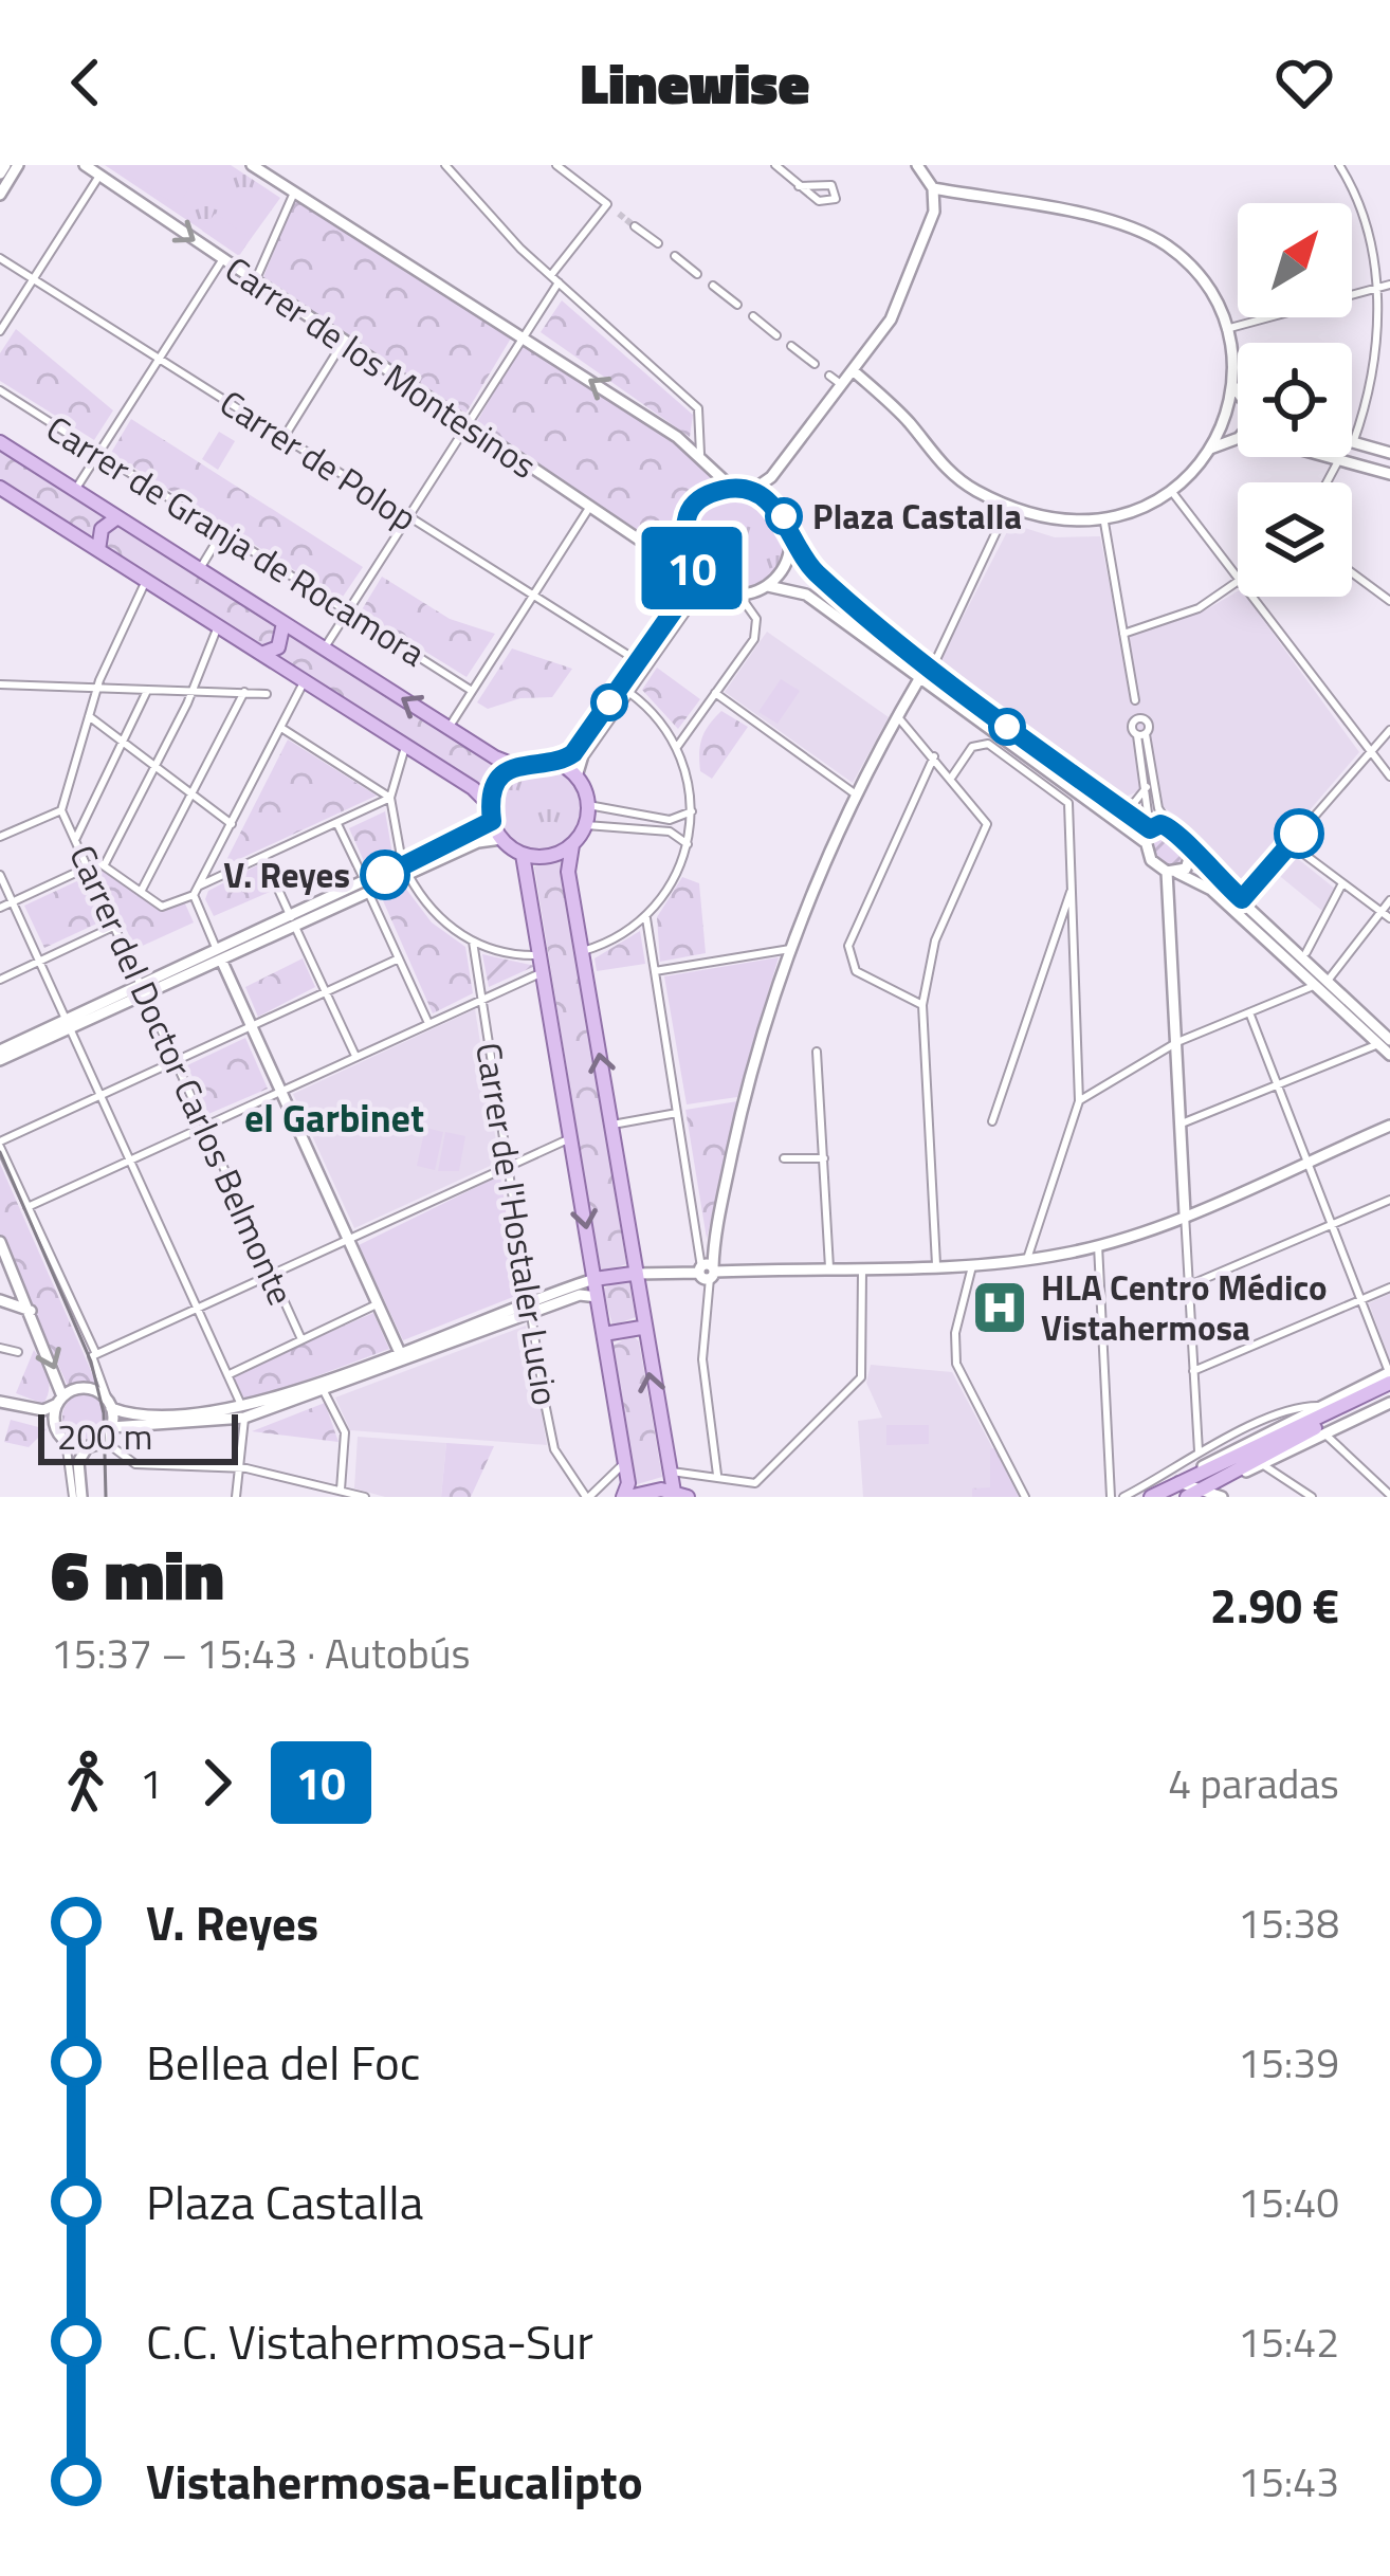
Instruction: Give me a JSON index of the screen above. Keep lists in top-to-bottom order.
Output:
{
  "streets": {
    "street": [
      "Carrer de los Montesinos",
      "Carrer de Polop",
      "Carrer de Granja de Rocamora",
      "Carrer del Doctor Carlos Belmonte",
      "Carrer de l'Hostaler Lucio"
    ]
  },
  "districts": ["el Garbinet"],
  "places": {
    "other": ["Plaza Castalla", "V. Reyes"],
    "hospital": ["HLA Centro Médico Vistahermosa"]
  },
  "lines": ["bus line 10"],
  "scale_bar": "200 m",
  "north": "top right",
  "page": {
    "header": "Linewise",
    "on_map": "10",
    "scale": "200 m",
    "heading": ["6 min", "15:37 – 15:43 · Autobús", "2.90 €"],
    "legs": ["1", "10", "4 paradas"],
    "list": [
      {
        "name": "V. Reyes",
        "value": "15:38"
      },
      {
        "name": "Bellea del Foc",
        "value": "15:39"
      },
      {
        "name": "Plaza Castalla",
        "value": "15:40"
      },
      {
        "name": "C.C. Vistahermosa-Sur",
        "value": "15:42"
      },
      {
        "name": "Vistahermosa-Eucalipto",
        "value": "15:43"
      }
    ]
  }
}
